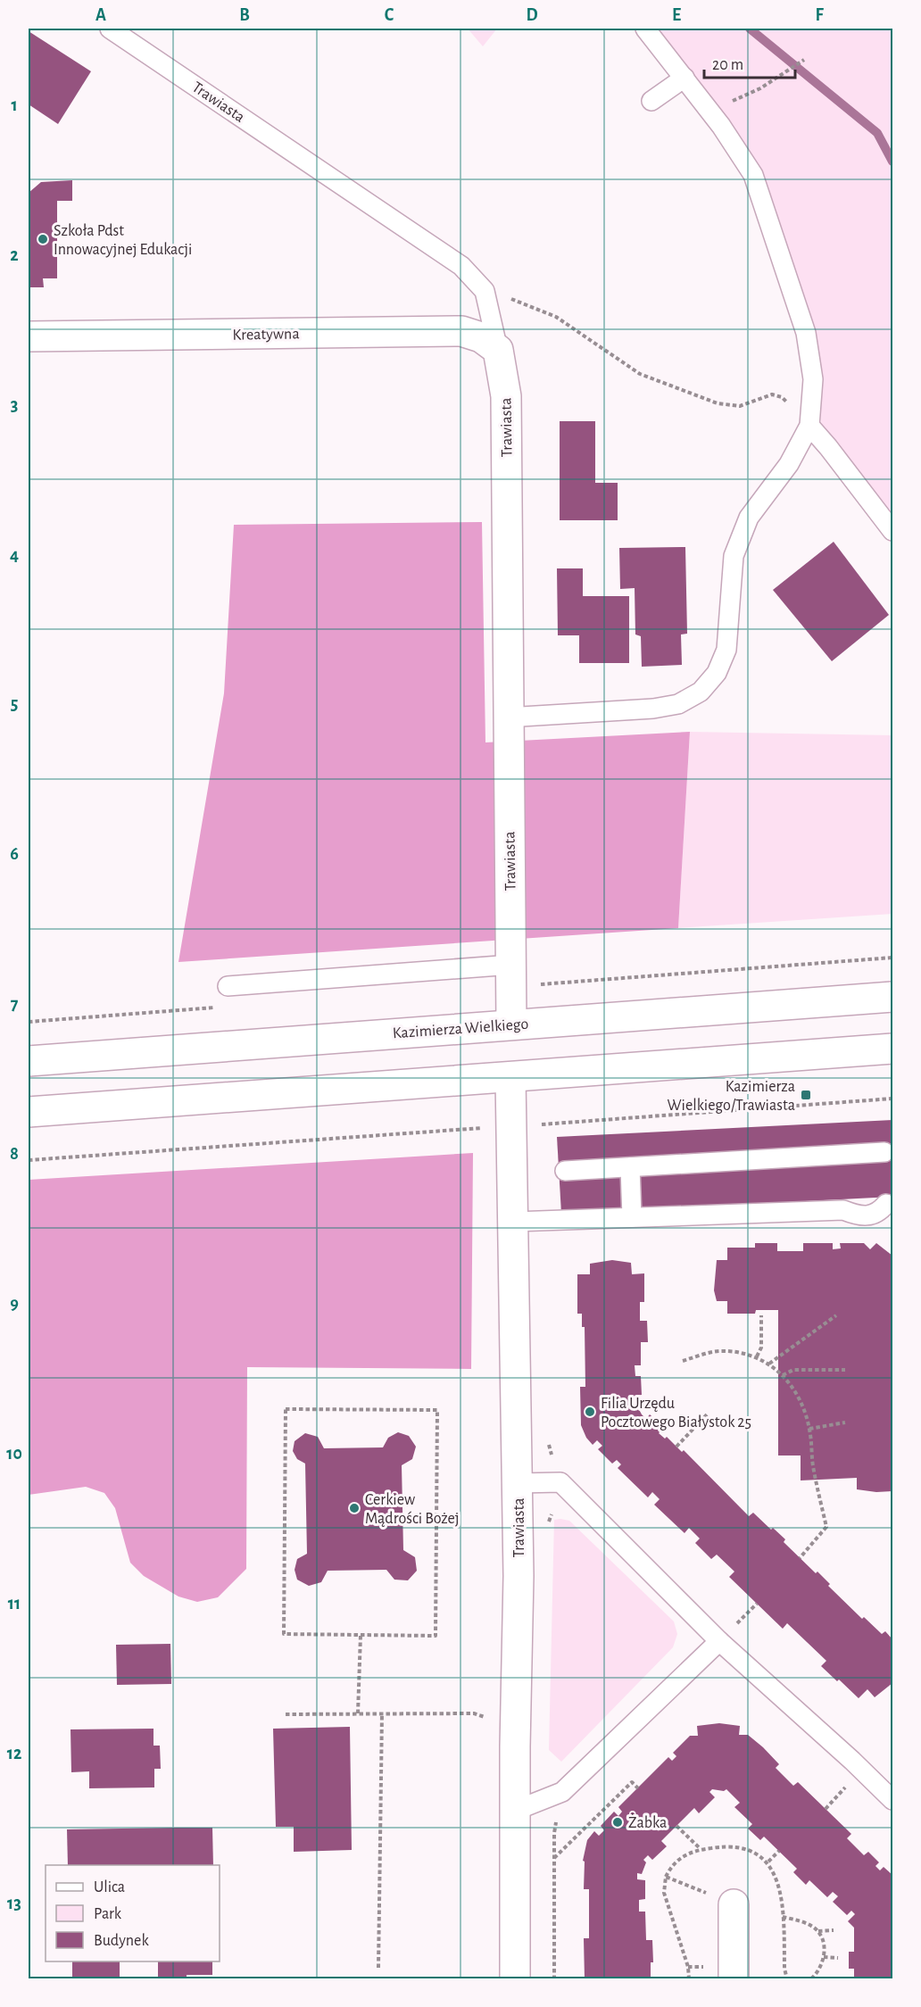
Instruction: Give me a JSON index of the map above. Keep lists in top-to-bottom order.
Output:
{
  "streets": {
    "street": ["Trawiasta", "Kreatywna", "Kazimierza Wielkiego"]
  },
  "crossings": [
    ["Trawiasta", "Kreatywna"],
    ["Trawiasta", "Kazimierza Wielkiego"]
  ],
  "places": {
    "other": [
      "Szkoła Pdst Innowacyjnej Edukacji",
      "Filia Urzędu Pocztowego Białystok 25",
      "Cerkiew Mądrości Bożej",
      "Żabka"
    ],
    "transit": ["Kazimierza Wielkiego/Trawiasta"]
  },
  "legend": ["Ulica", "Park", "Budynek"],
  "scale_bar": "20 m",
  "grid": {
    "columns": [
      "A",
      "B",
      "C",
      "D",
      "E",
      "F"
    ],
    "rows": [
      "1",
      "2",
      "3",
      "4",
      "5",
      "6",
      "7",
      "8",
      "9",
      "10",
      "11",
      "12",
      "13"
    ]
  }
}
